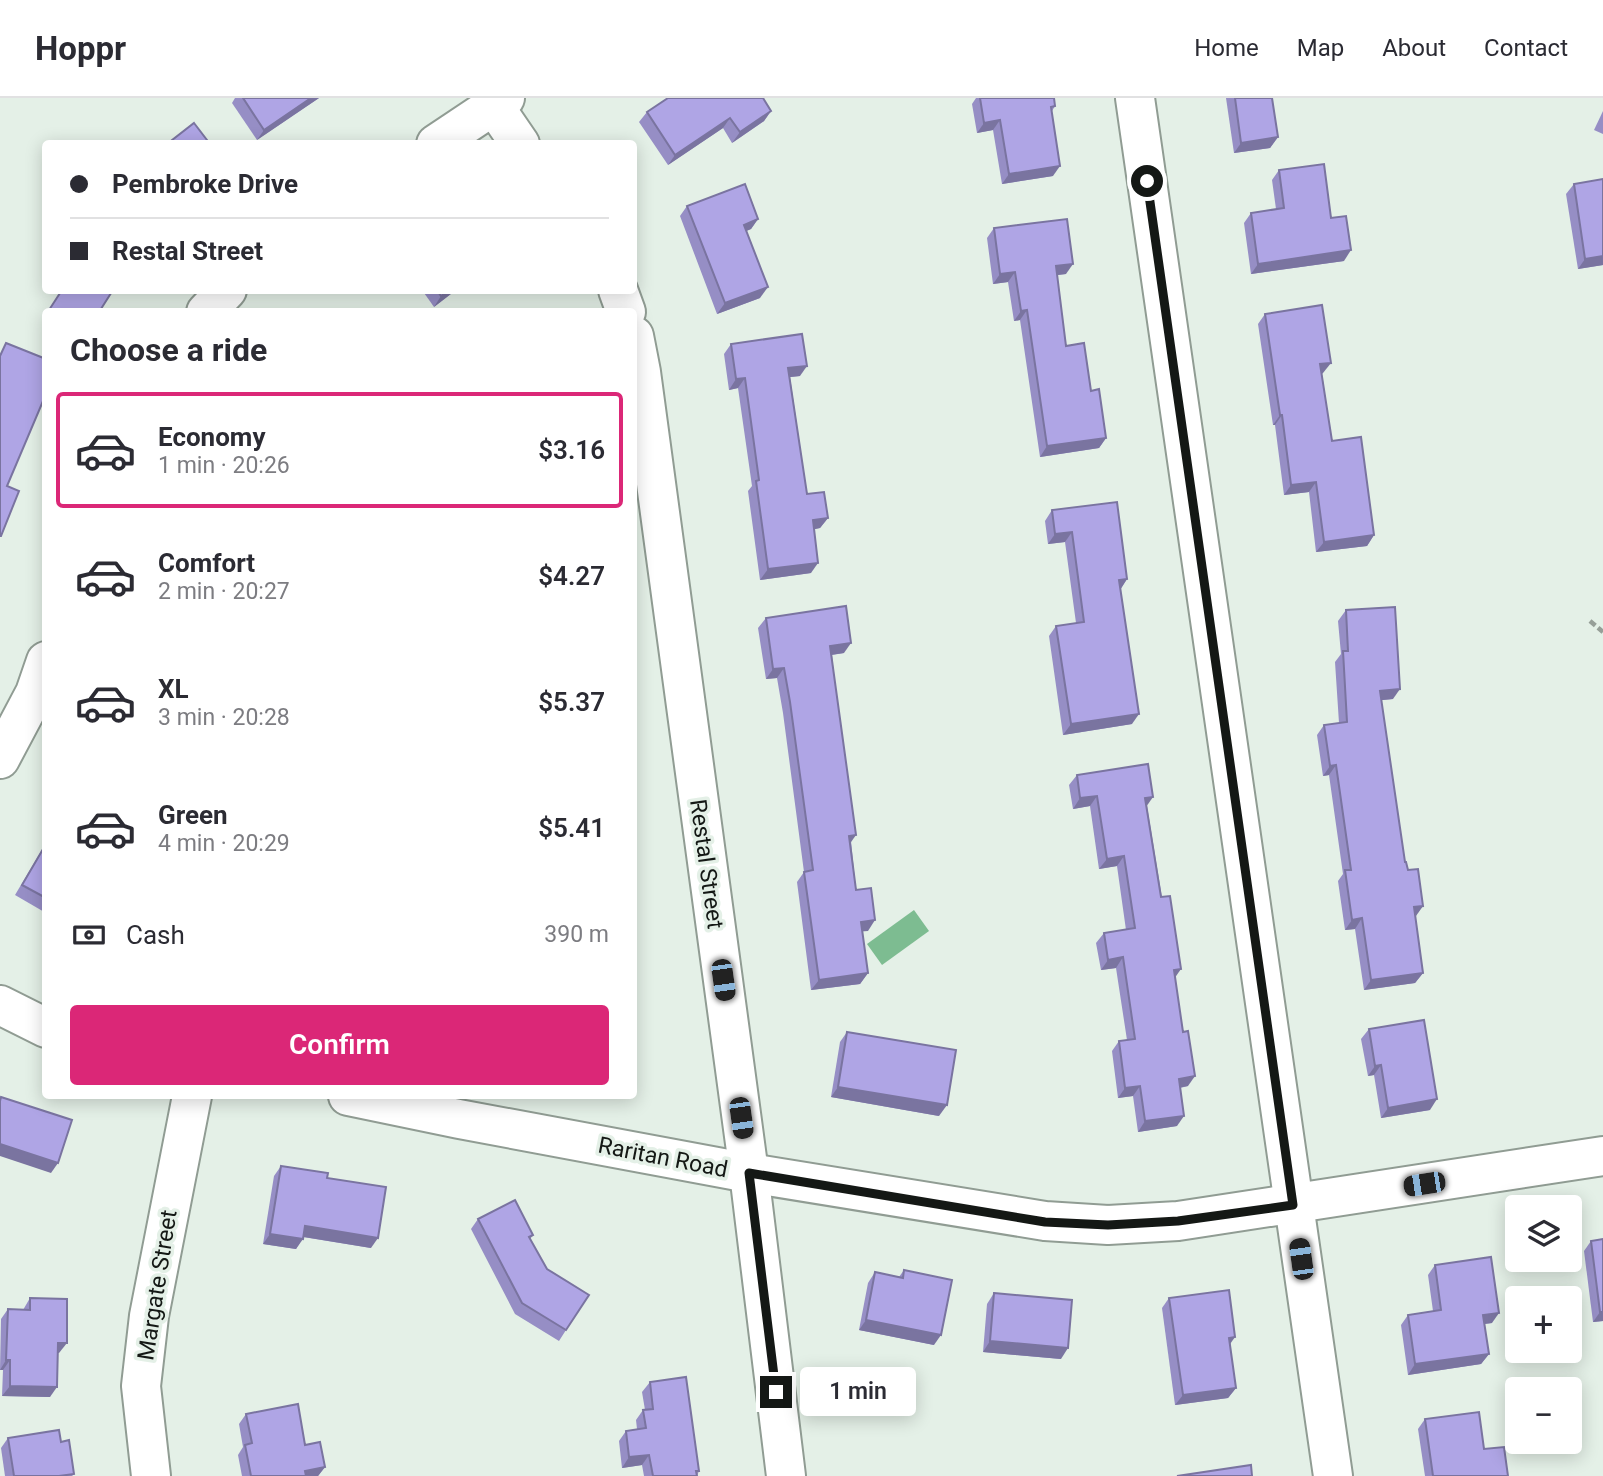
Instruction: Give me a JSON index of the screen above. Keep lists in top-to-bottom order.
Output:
{
  "streets": {
    "street": ["Restal Street", "Raritan Road", "Margate Street"]
  },
  "crossings": [
    ["Restal Street", "Raritan Road"]
  ],
  "page": {
    "header": "Hoppr",
    "nav": [
      "Home",
      "Map",
      "About",
      "Contact"
    ],
    "banner": ["Pembroke Drive", "Restal Street"],
    "heading": "Choose a ride",
    "list": [
      {
        "name": "Economy",
        "note": "1 min · 20:26",
        "value": "$3.16"
      },
      {
        "name": "Comfort",
        "note": "2 min · 20:27",
        "value": "$4.27"
      },
      {
        "name": "XL",
        "note": "3 min · 20:28",
        "value": "$5.37"
      },
      {
        "name": "Green",
        "note": "4 min · 20:29",
        "value": "$5.41"
      }
    ],
    "pay": ["Cash", "390 m"],
    "buttons": "Confirm",
    "map_buttons": ["+", "−"],
    "bubble": "1 min"
  }
}
